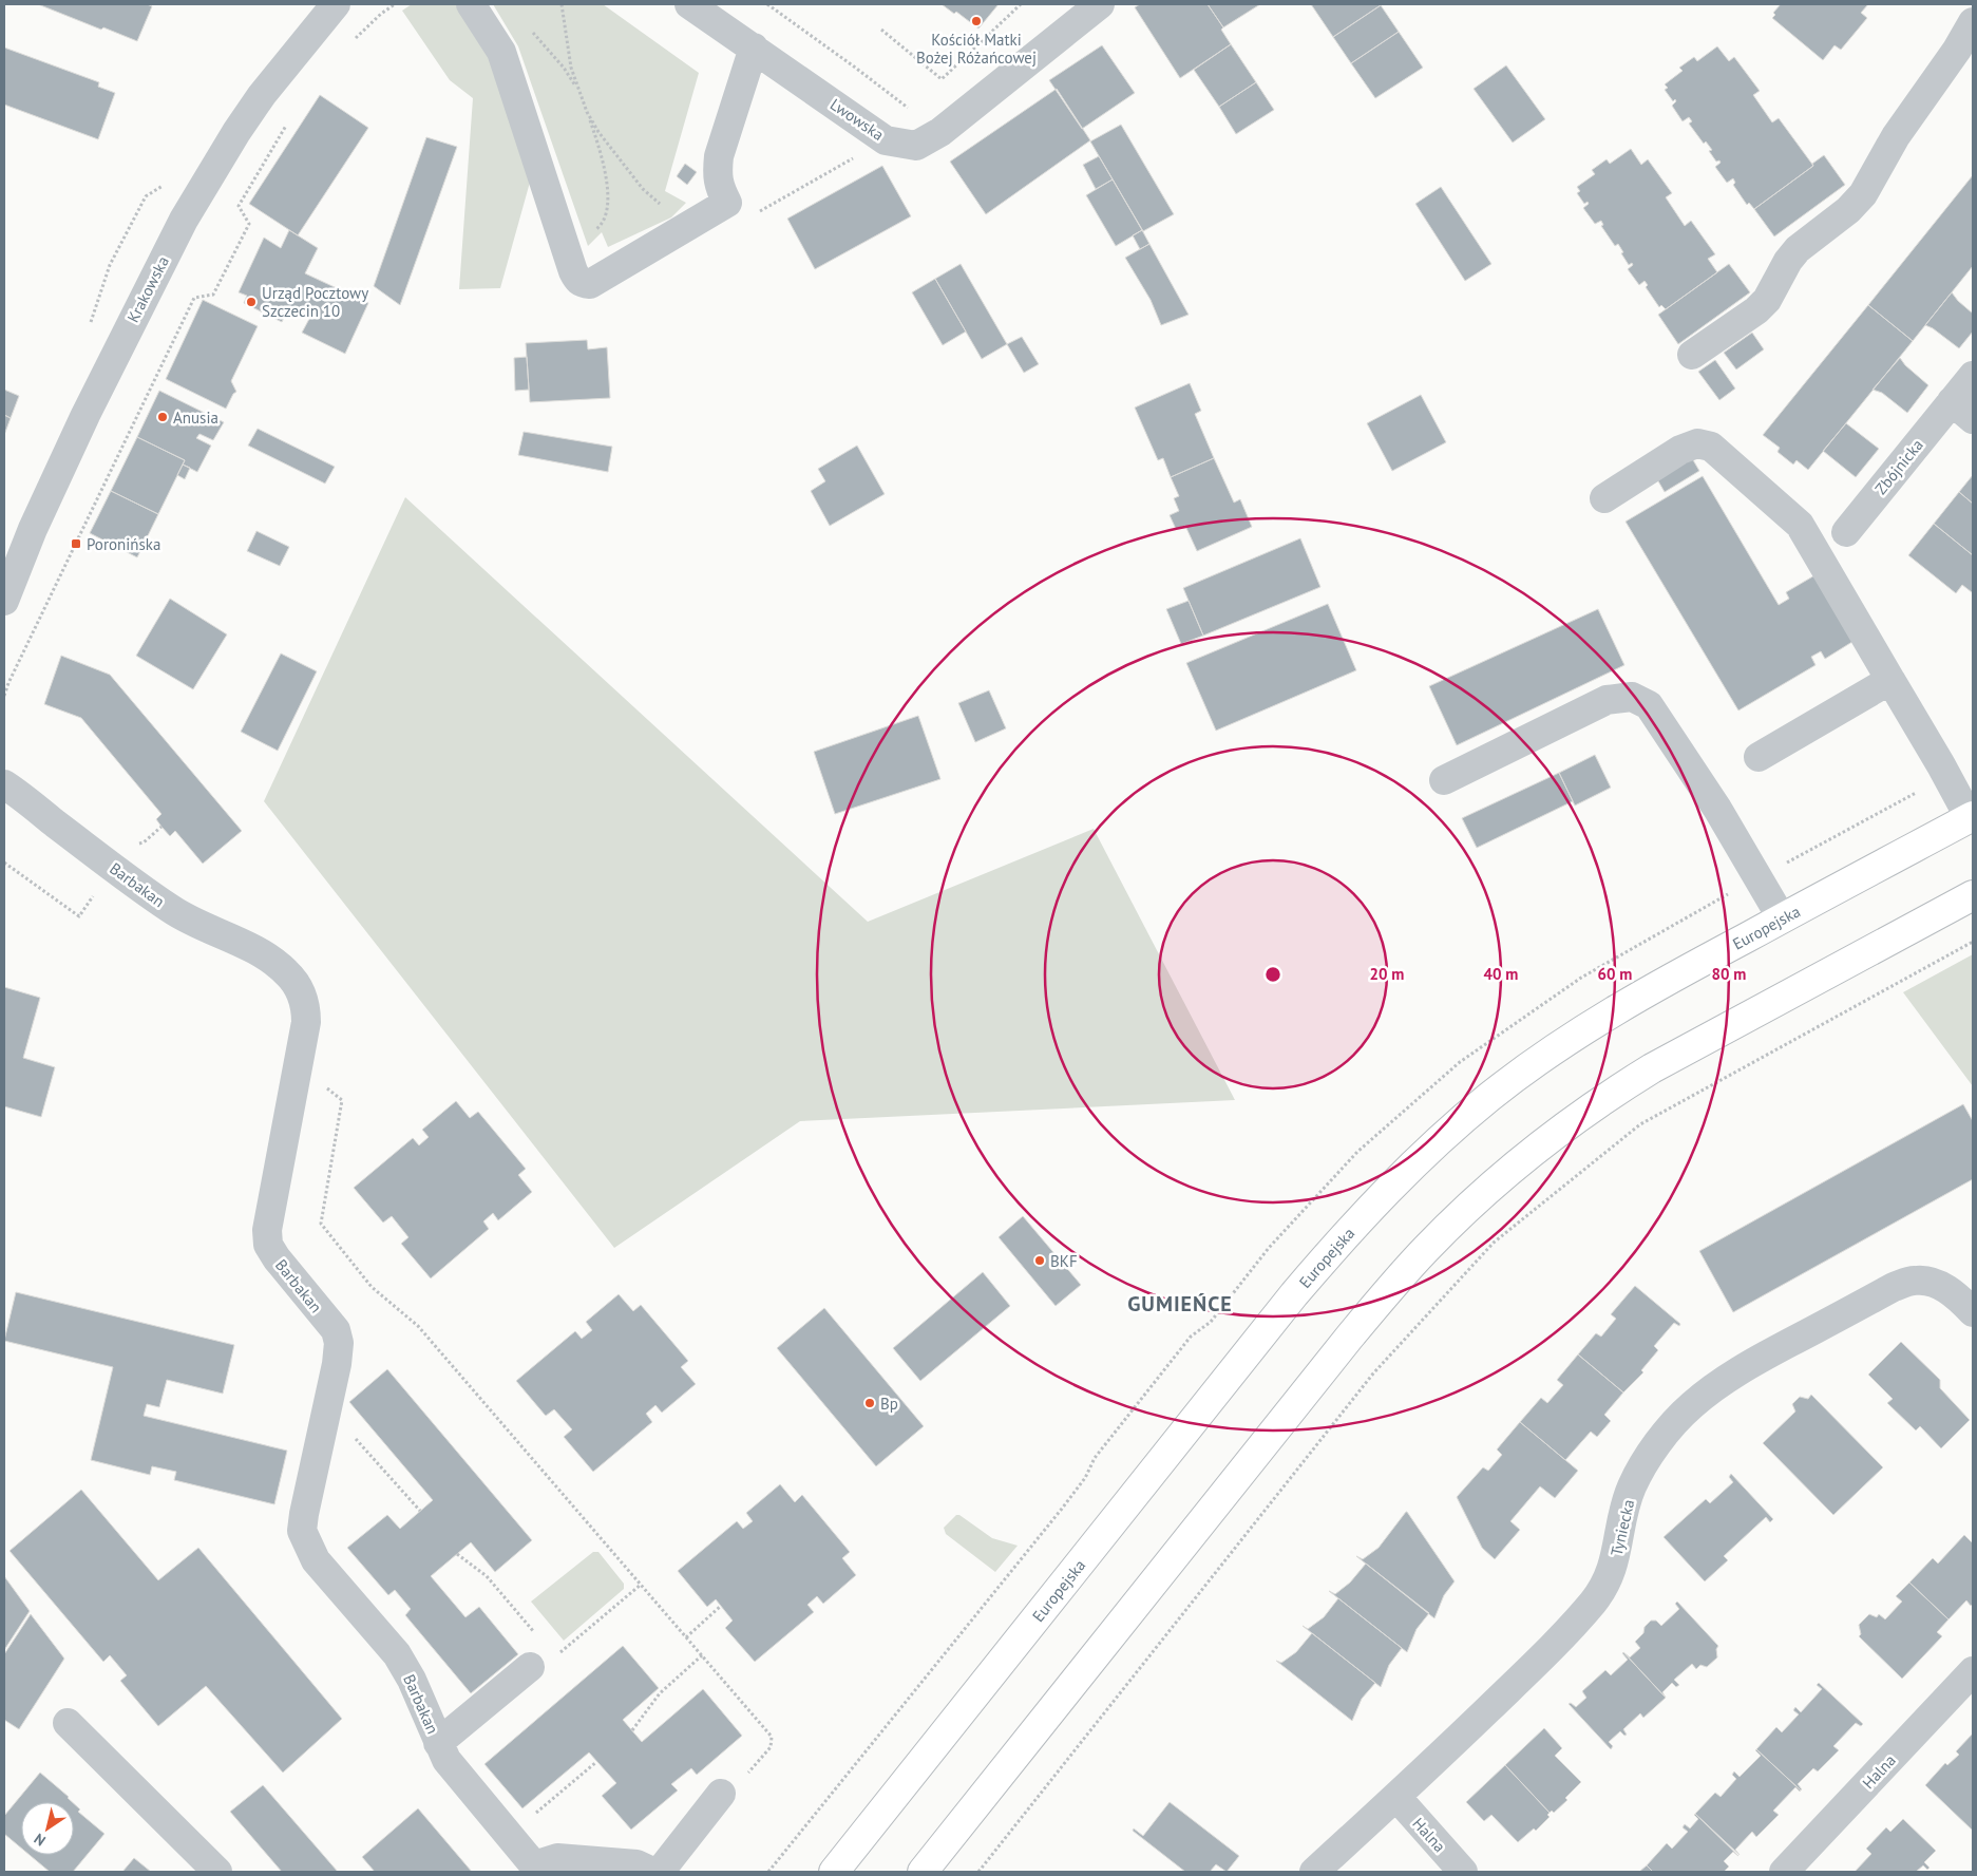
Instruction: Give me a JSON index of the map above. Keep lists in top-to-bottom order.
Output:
{
  "streets": {
    "main road": ["Europejska"],
    "street": [
      "Lwowska",
      "Krakowska",
      "Zbójnicka",
      "Barbakan",
      "Tyniecka",
      "Halna"
    ]
  },
  "crossings": [
    ["Tyniecka", "Halna"]
  ],
  "districts": ["GUMIEŃCE"],
  "places": {
    "other": [
      "Kościół Matki Bożej Różańcowej",
      "Urząd Pocztowy Szczecin 10",
      "Anusia",
      "BKF",
      "Bp"
    ],
    "transit": ["Poronińska"]
  },
  "north": "bottom left",
  "rings": [
    "20 m",
    "40 m",
    "60 m",
    "80 m"
  ]
}
